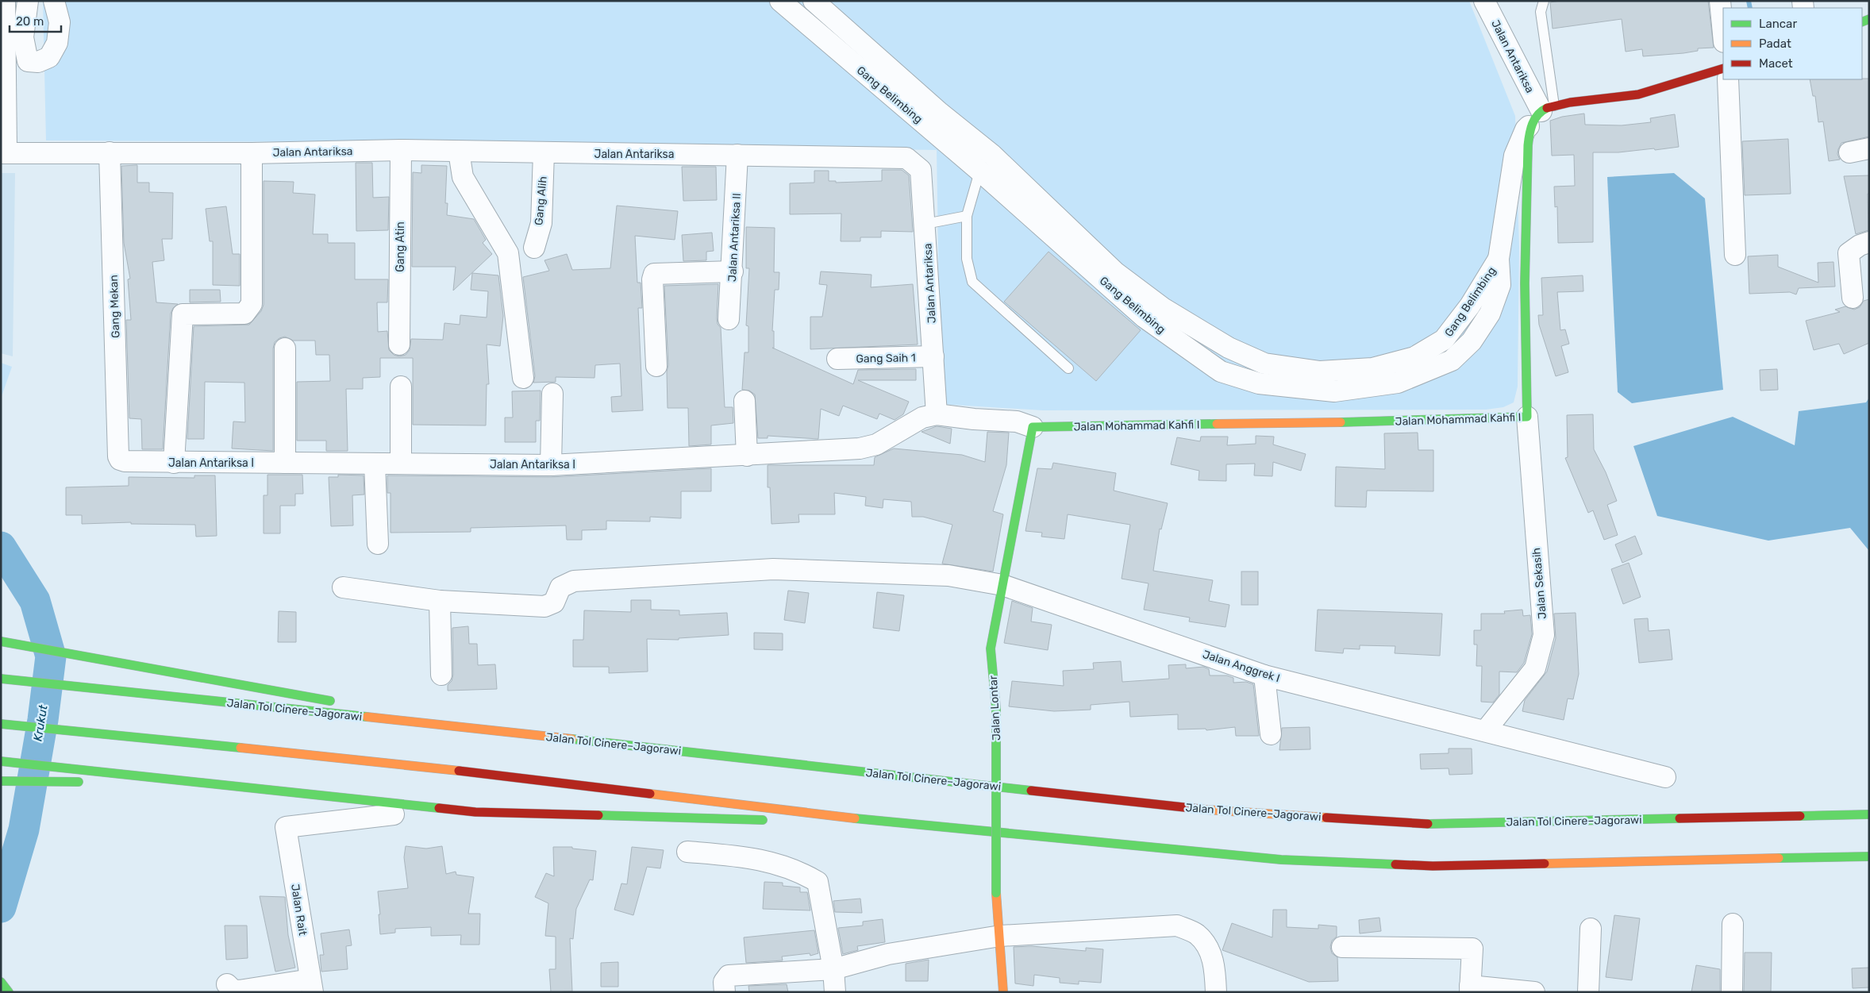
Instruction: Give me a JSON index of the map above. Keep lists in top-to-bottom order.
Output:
{
  "streets": {
    "main road": ["Jalan Mohammad Kahfi I", "Jalan Lontar", "Jalan Tol Cinere–Jagorawi"],
    "street": [
      "Jalan Antariksa",
      "Gang Belimbing",
      "Gang Alih",
      "Jalan Antariksa II",
      "Gang Atin",
      "Gang Mekan",
      "Gang Saih 1",
      "Jalan Antariksa I",
      "Jalan Sekasih",
      "Jalan Anggrek I",
      "Jalan Rait"
    ]
  },
  "crossings": [
    ["Jalan Antariksa", "Gang Belimbing"],
    ["Jalan Antariksa", "Gang Alih"],
    ["Jalan Antariksa", "Jalan Antariksa II"],
    ["Jalan Antariksa", "Gang Atin"],
    ["Jalan Antariksa", "Gang Mekan"],
    ["Jalan Antariksa", "Gang Saih 1"],
    ["Jalan Antariksa", "Jalan Mohammad Kahfi I"],
    ["Jalan Antariksa", "Jalan Antariksa I"],
    ["Gang Belimbing", "Jalan Mohammad Kahfi I"],
    ["Gang Mekan", "Jalan Antariksa I"],
    ["Jalan Mohammad Kahfi I", "Jalan Sekasih"],
    ["Jalan Mohammad Kahfi I", "Jalan Lontar"],
    ["Jalan Sekasih", "Jalan Anggrek I"],
    ["Jalan Anggrek I", "Jalan Lontar"]
  ],
  "water": ["Krukut"],
  "legend": ["Lancar", "Padat", "Macet"],
  "scale_bar": "20 m"
}
